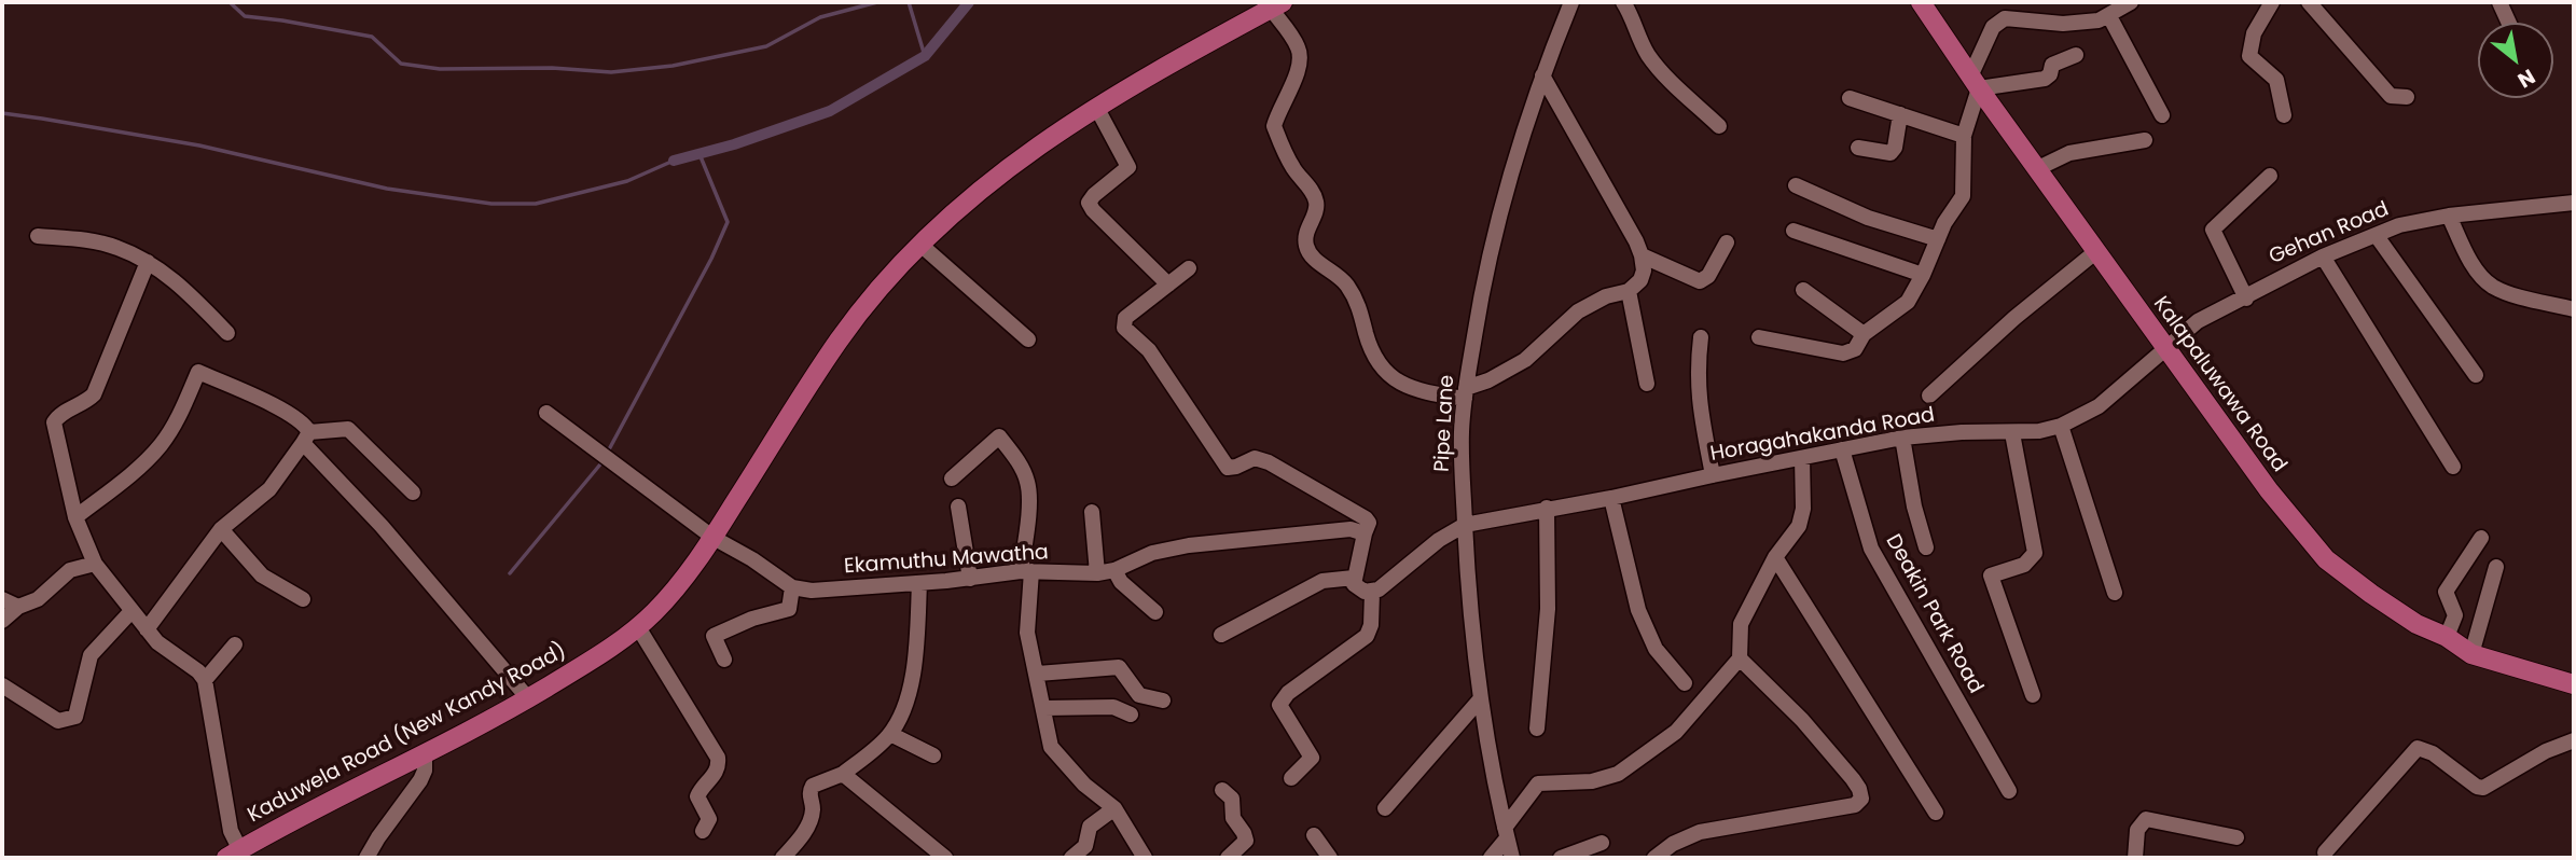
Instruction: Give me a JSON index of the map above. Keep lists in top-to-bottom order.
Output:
{
  "streets": {
    "main road": ["Kalapaluwawa Road", "Kaduwela Road (New Kandy Road)"],
    "street": [
      "Gehan Road",
      "Pipe Lane",
      "Horagahakanda Road",
      "Ekamuthu Mawatha",
      "Deakin Park Road"
    ]
  },
  "crossings": [
    ["Gehan Road", "Kalapaluwawa Road"],
    ["Gehan Road", "Horagahakanda Road"],
    ["Kalapaluwawa Road", "Horagahakanda Road"],
    ["Pipe Lane", "Horagahakanda Road"],
    ["Horagahakanda Road", "Deakin Park Road"]
  ],
  "north": "bottom right"
}
